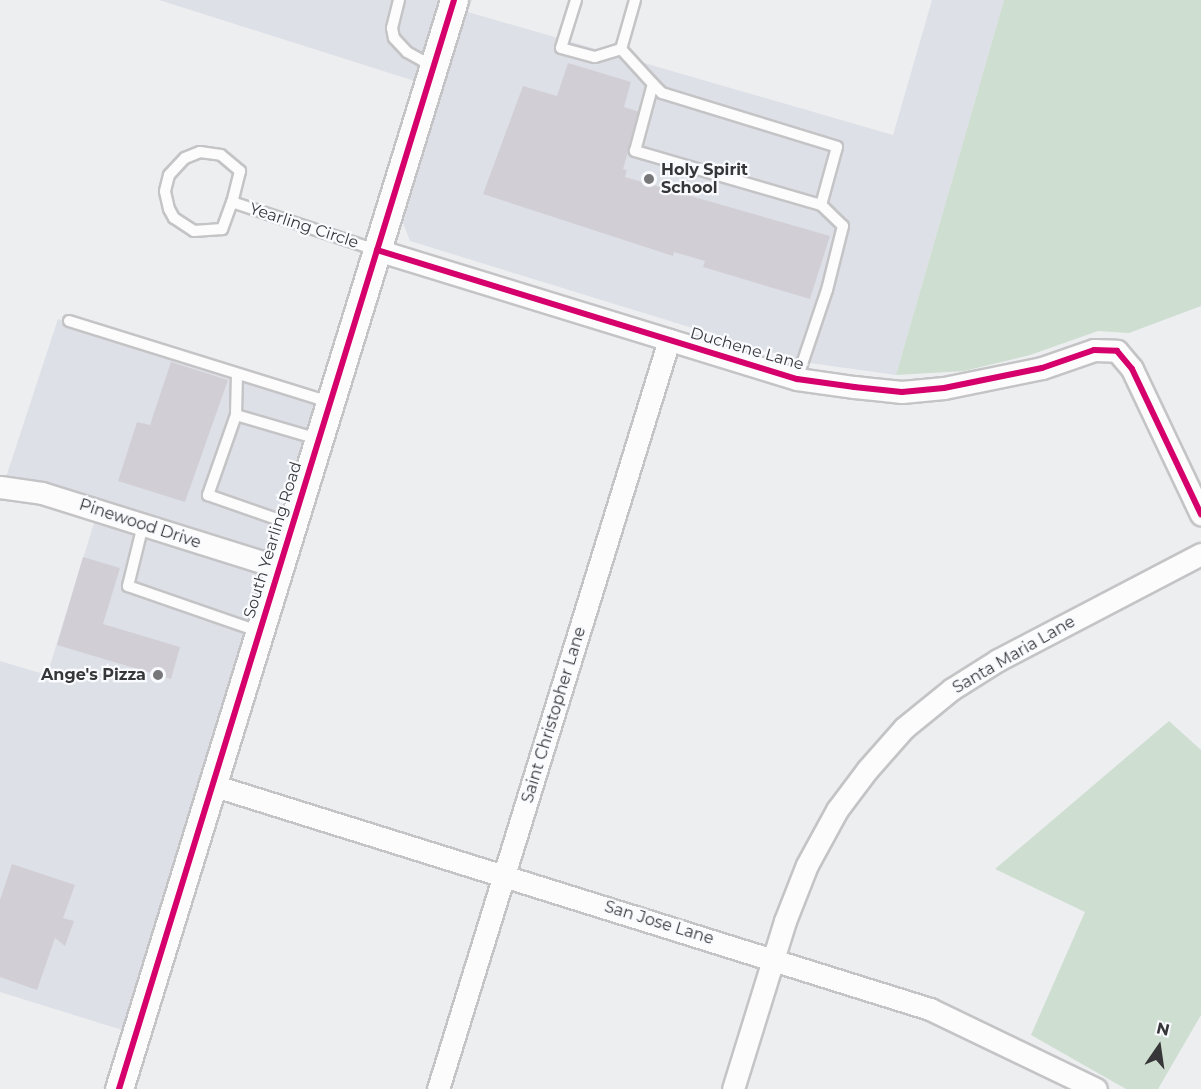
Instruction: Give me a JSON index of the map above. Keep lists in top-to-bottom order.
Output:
{
  "streets": {
    "street": [
      "Duchene Lane",
      "Pinewood Drive",
      "South Yearling Road",
      "Santa Maria Lane",
      "Saint Christopher Lane",
      "San Jose Lane"
    ],
    "lane": ["Yearling Circle"]
  },
  "crossings": [
    ["Yearling Circle", "Duchene Lane"],
    ["Yearling Circle", "South Yearling Road"],
    ["Duchene Lane", "South Yearling Road"],
    ["Duchene Lane", "Saint Christopher Lane"],
    ["Pinewood Drive", "South Yearling Road"],
    ["South Yearling Road", "San Jose Lane"],
    ["Santa Maria Lane", "San Jose Lane"],
    ["Saint Christopher Lane", "San Jose Lane"]
  ],
  "places": ["Holy Spirit School", "Ange's Pizza"],
  "north": "top"
}
